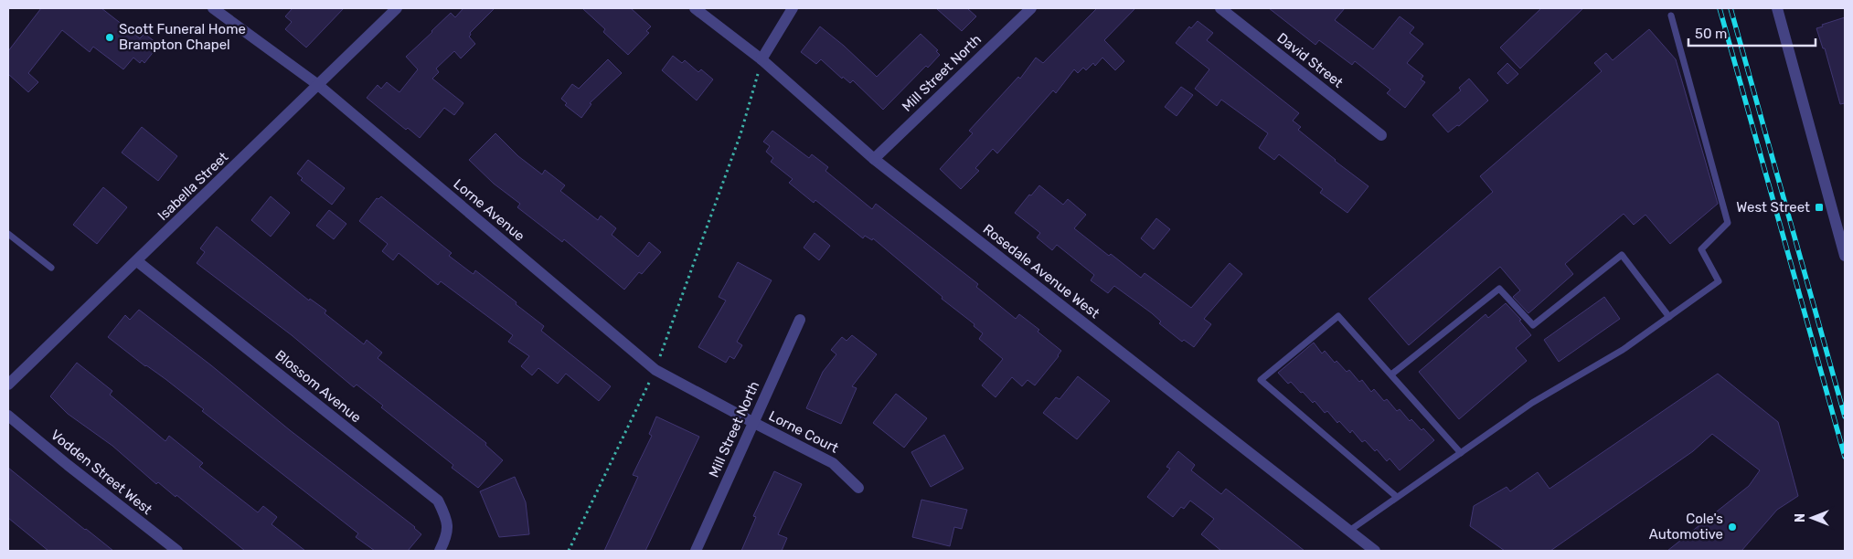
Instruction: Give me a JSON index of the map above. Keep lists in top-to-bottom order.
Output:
{
  "streets": {
    "street": [
      "David Street",
      "Mill Street North",
      "Isabella Street",
      "Lorne Avenue",
      "Rosedale Avenue West",
      "Blossom Avenue",
      "Lorne Court",
      "Vodden Street West"
    ]
  },
  "crossings": [
    ["Mill Street North", "Lorne Avenue"],
    ["Mill Street North", "Rosedale Avenue West"],
    ["Mill Street North", "Lorne Court"],
    ["Isabella Street", "Lorne Avenue"],
    ["Isabella Street", "Blossom Avenue"],
    ["Lorne Avenue", "Lorne Court"]
  ],
  "places": {
    "other": ["Scott Funeral Home Brampton Chapel", "Cole's Automotive"],
    "transit": ["West Street"]
  },
  "scale_bar": "50 m",
  "north": "left"
}
